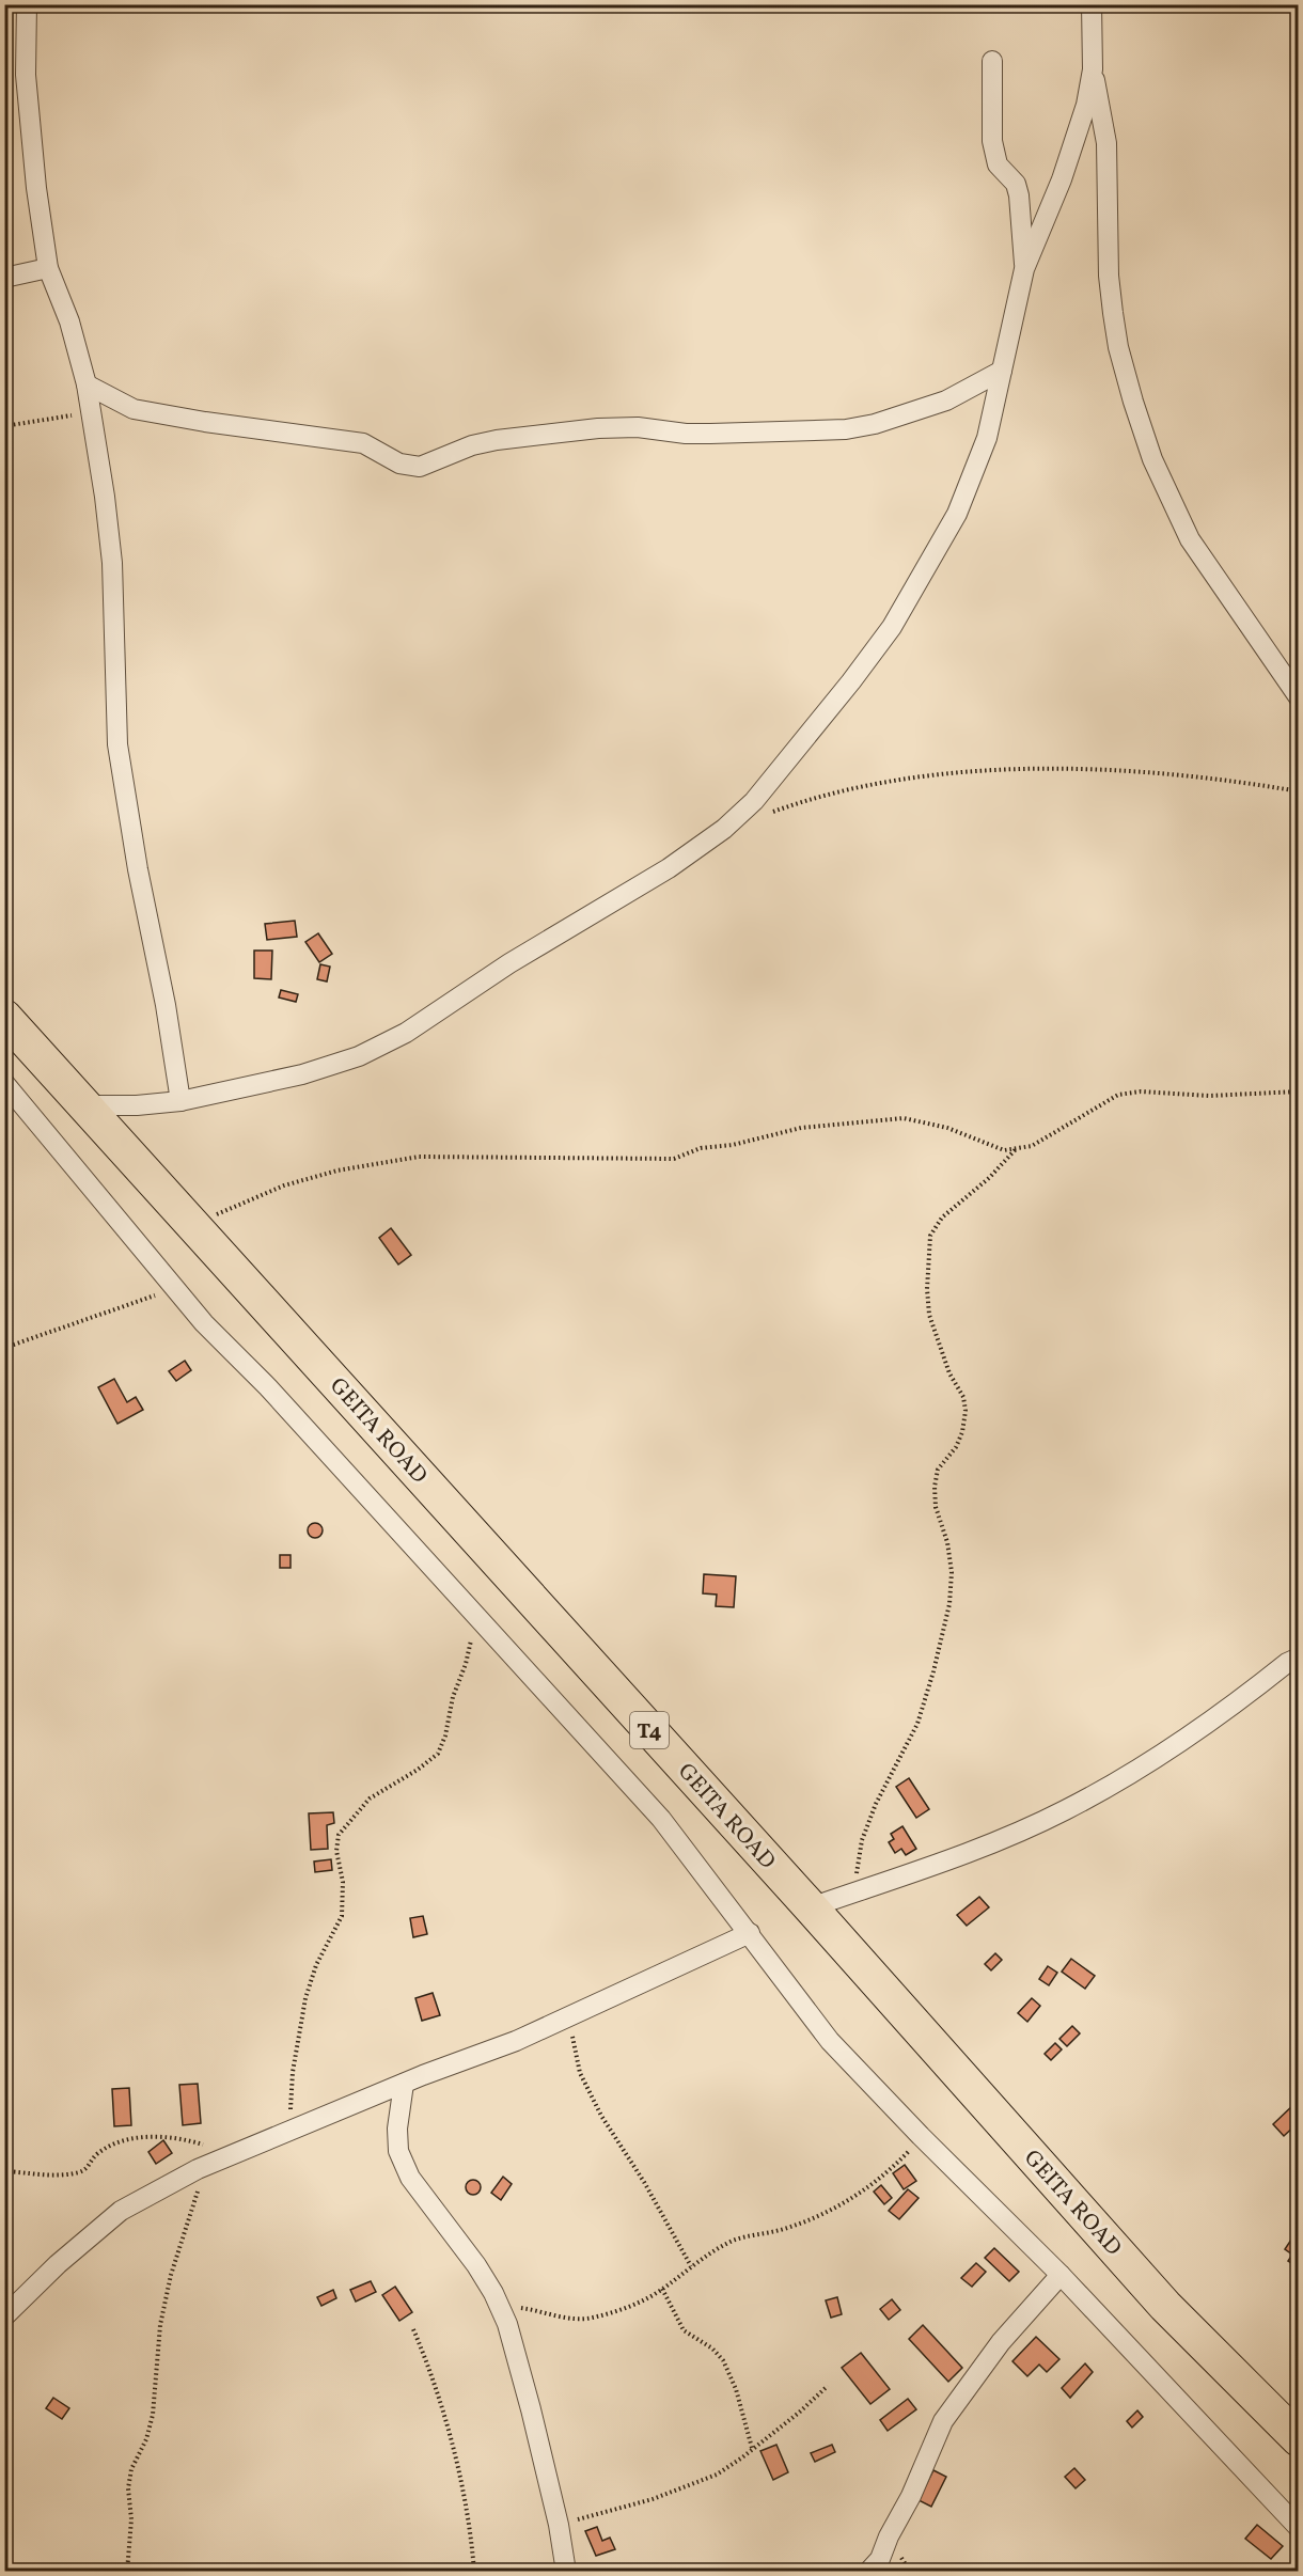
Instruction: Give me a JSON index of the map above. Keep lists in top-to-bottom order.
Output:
{
  "streets": {
    "highway": ["GEITA ROAD", "T4"]
  }
}
